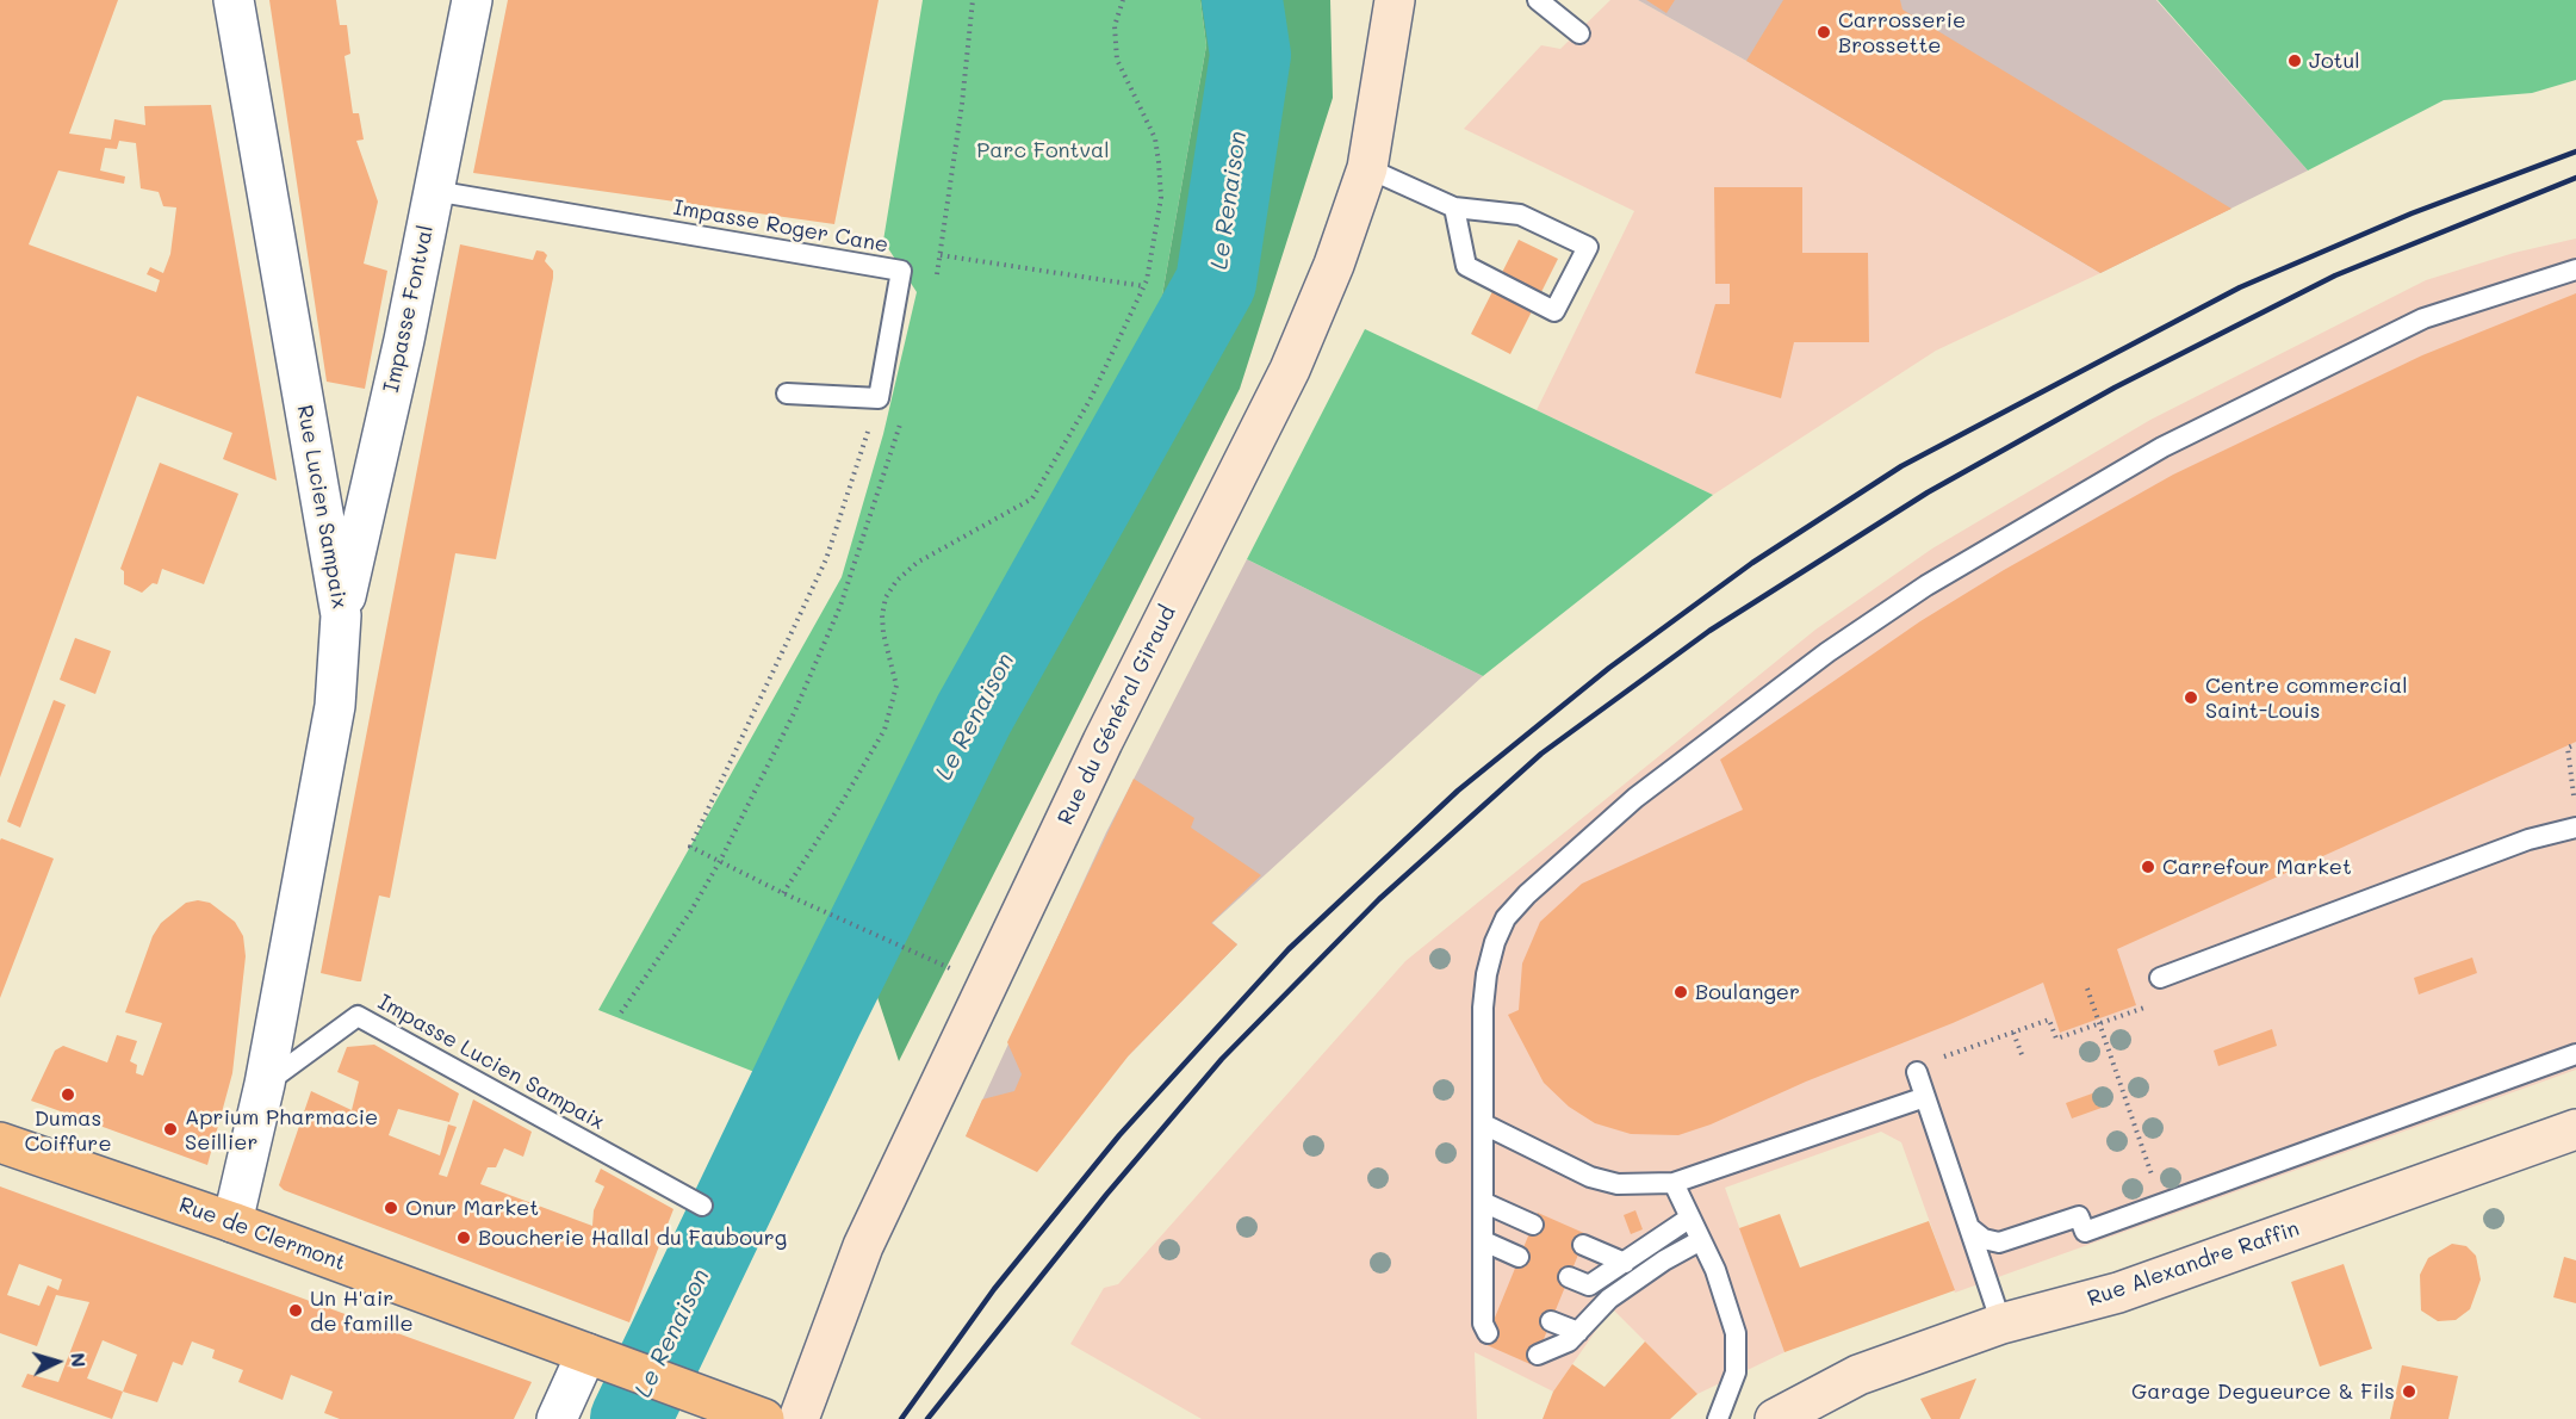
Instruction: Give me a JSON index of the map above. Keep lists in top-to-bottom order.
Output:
{
  "streets": {
    "main road": ["Rue de Clermont"],
    "street": [
      "Impasse Fontval",
      "Rue Lucien Sampaix",
      "Rue du Général Giraud",
      "Rue Alexandre Raffin"
    ],
    "lane": ["Impasse Roger Cane", "Impasse Lucien Sampaix"]
  },
  "crossings": [
    ["Impasse Roger Cane", "Impasse Fontval"],
    ["Impasse Fontval", "Rue Lucien Sampaix"],
    ["Rue Lucien Sampaix", "Impasse Lucien Sampaix"],
    ["Rue Lucien Sampaix", "Rue de Clermont"]
  ],
  "water": ["Le Renaison"],
  "parks": ["Parc Fontval"],
  "places": [
    "Carrosserie Brossette",
    "Jotul",
    "Centre commercial Saint-Louis",
    "Carrefour Market",
    "Boulanger",
    "Dumas Coiffure",
    "Aprium Pharmacie Seillier",
    "Onur Market",
    "Boucherie Hallal du Faubourg",
    "Un H'air de famille",
    "Garage Degueurce & Fils"
  ],
  "north": "right"
}
